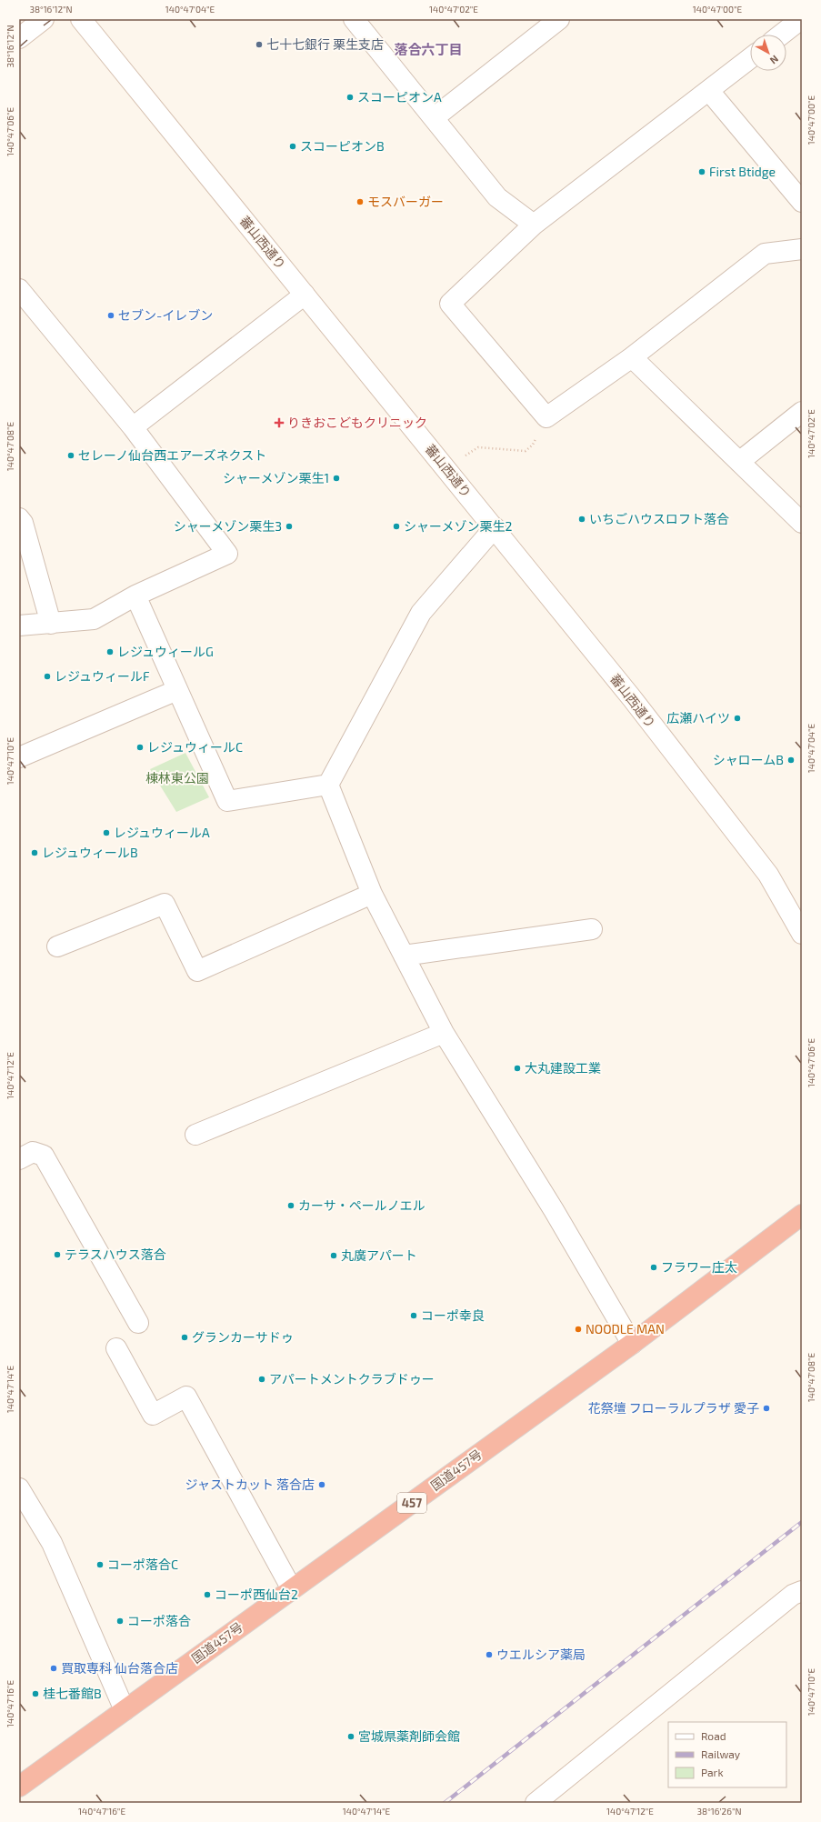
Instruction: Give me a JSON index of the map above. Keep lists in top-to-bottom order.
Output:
{
  "streets": {
    "highway": ["国道457号", "457"],
    "street": ["蕃山西通り"]
  },
  "districts": ["落合六丁目"],
  "parks": ["棟林東公園"],
  "places": {
    "other": [
      "七十七銀行 栗生支店",
      "スコーピオンA",
      "スコーピオンB",
      "First Btidge",
      "モスバーガー",
      "セブン-イレブン",
      "セレーノ仙台西エアーズネクスト",
      "シャーメゾン栗生1",
      "いちごハウスロフト落合",
      "シャーメゾン栗生3",
      "シャーメゾン栗生2",
      "レジュウィールG",
      "レジュウィールF",
      "広瀬ハイツ",
      "レジュウィールC",
      "シャロームB",
      "レジュウィールA",
      "レジュウィールB",
      "大丸建設工業",
      "カーサ・ペールノエル",
      "テラスハウス落合",
      "丸廣アパート",
      "フラワー庄太",
      "コーポ幸良",
      "NOODLE MAN",
      "グランカーサドゥ",
      "アパートメントクラブドゥー",
      "花祭壇 フローラルプラザ 愛子",
      "ジャストカット 落合店",
      "コーポ落合C",
      "コーポ西仙台2",
      "コーポ落合",
      "ウエルシア薬局",
      "買取専科 仙台落合店",
      "桂七番館B",
      "宮城県薬剤師会館"
    ],
    "health": ["りきおこどもクリニック"]
  },
  "legend": ["Road", "Railway", "Park"],
  "north": "bottom right",
  "coordinates": [
    "38°16'12\"N",
    "140°47'04\"E",
    "140°47'02\"E",
    "140°47'00\"E",
    "140°47'06\"E",
    "140°47'08\"E",
    "140°47'10\"E",
    "140°47'12\"E",
    "140°47'14\"E",
    "140°47'16\"E",
    "38°16'26\"N"
  ]
}
